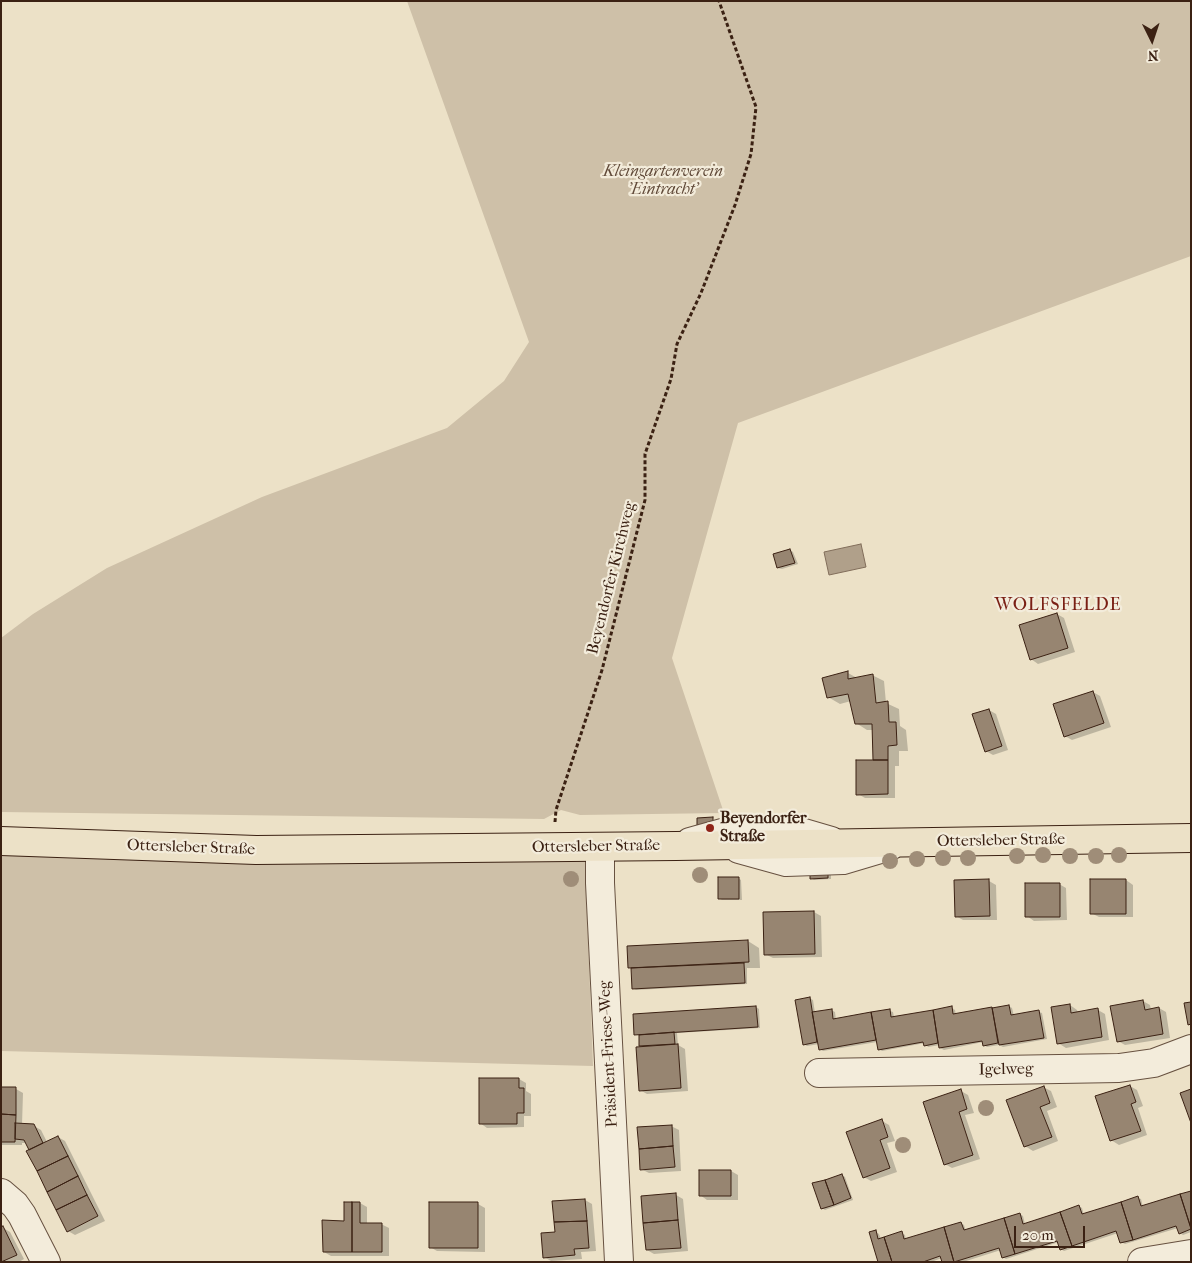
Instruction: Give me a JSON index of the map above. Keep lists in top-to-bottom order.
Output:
{
  "streets": {
    "main road": ["Ottersleber Straße"],
    "street": ["Präsident-Friese-Weg", "Igelweg"],
    "path": ["Beyendorfer Kirchweg"]
  },
  "crossings": [
    ["Beyendorfer Kirchweg", "Ottersleber Straße"],
    ["Ottersleber Straße", "Präsident-Friese-Weg"]
  ],
  "districts": ["WOLFSFELDE"],
  "parks": ["Kleingartenverein 'Eintracht'"],
  "places": ["Beyendorfer Straße"],
  "scale_bar": "20 m",
  "north": "bottom"
}
